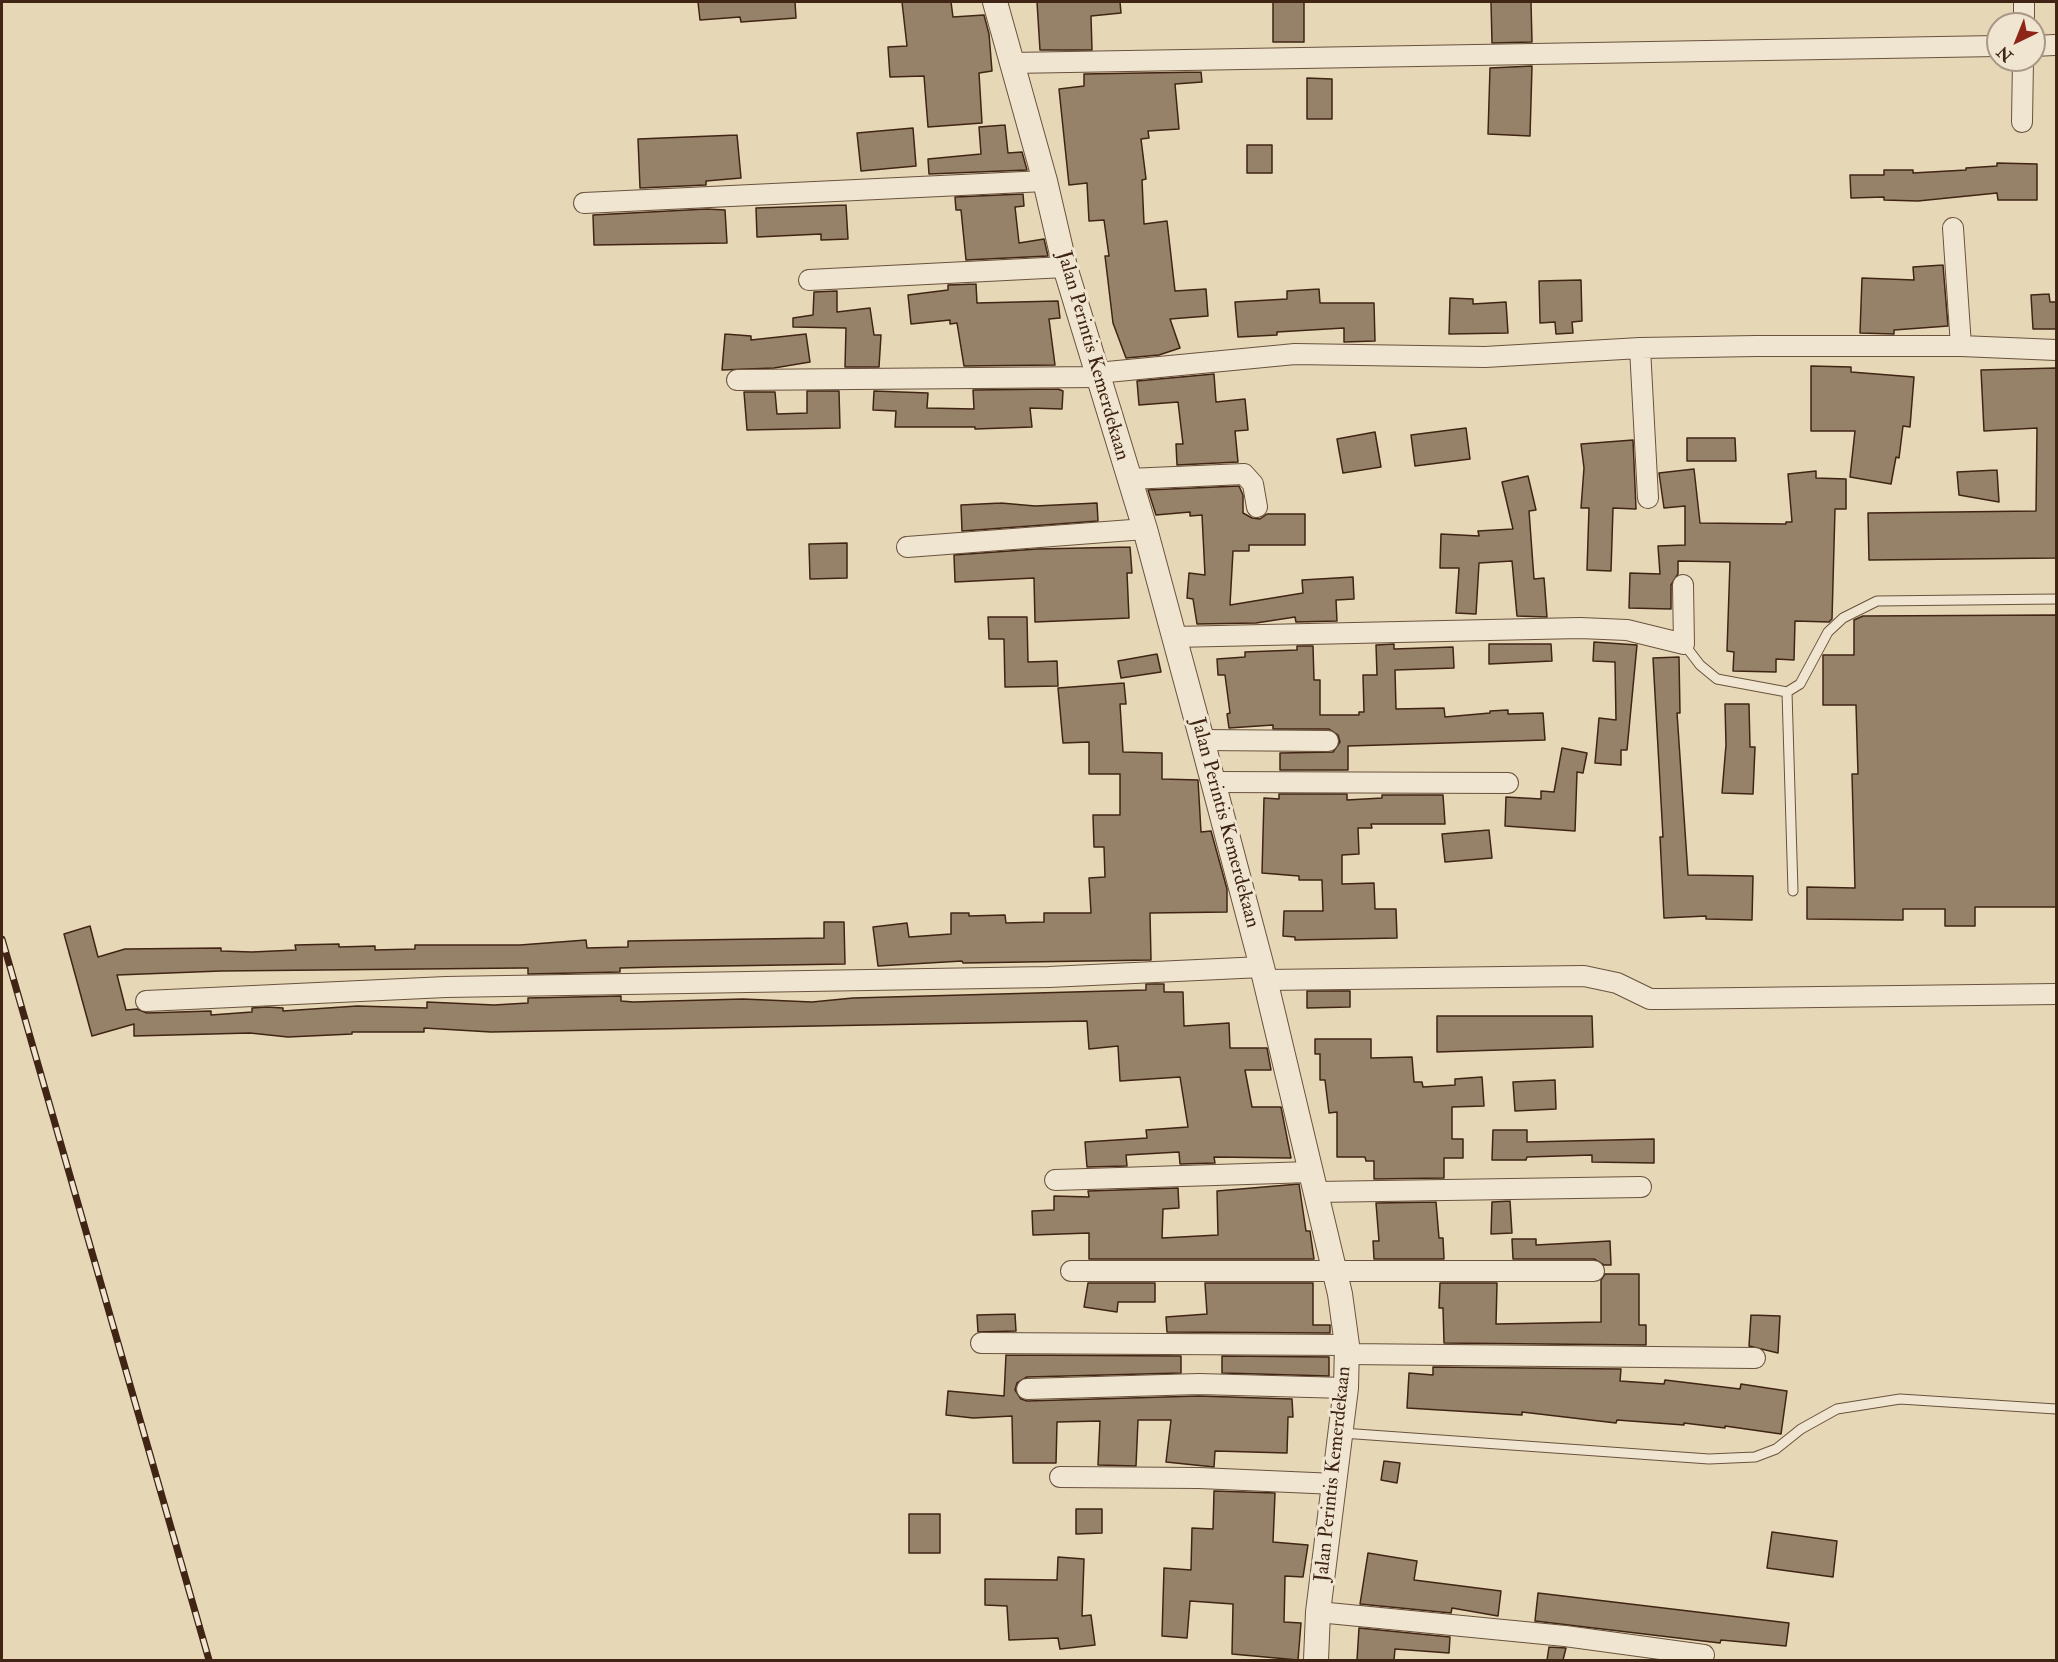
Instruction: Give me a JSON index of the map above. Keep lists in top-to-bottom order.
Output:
{
  "streets": {
    "street": ["Jalan Perintis Kemerdekaan"]
  },
  "north": "bottom left"
}
